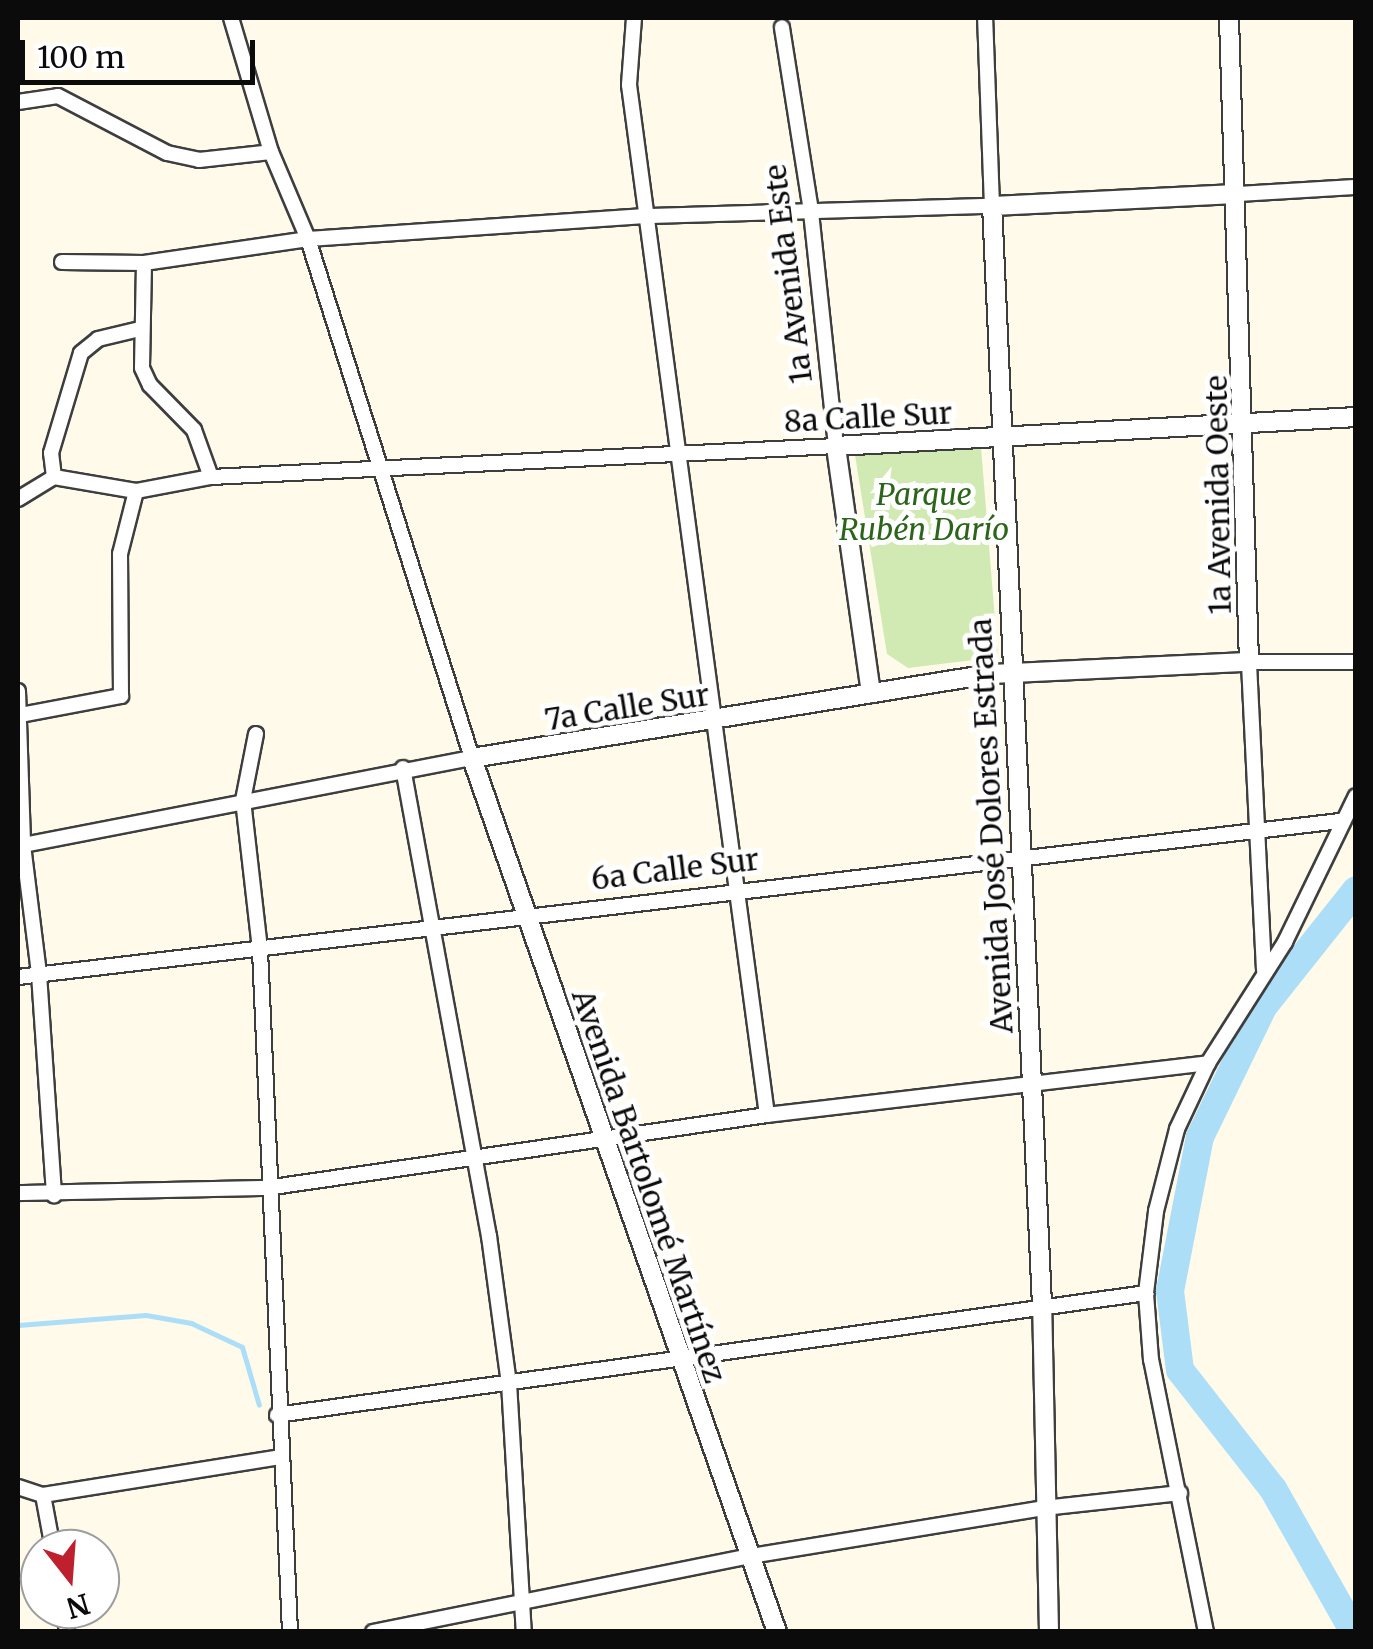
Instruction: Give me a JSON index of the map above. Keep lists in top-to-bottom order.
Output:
{
  "streets": {
    "street": [
      "1a Avenida Este",
      "8a Calle Sur",
      "1a Avenida Oeste",
      "7a Calle Sur",
      "Avenida José Dolores Estrada",
      "6a Calle Sur",
      "Avenida Bartolomé Martínez"
    ]
  },
  "crossings": [
    ["1a Avenida Este", "8a Calle Sur"],
    ["1a Avenida Este", "7a Calle Sur"],
    ["8a Calle Sur", "1a Avenida Oeste"],
    ["8a Calle Sur", "Avenida José Dolores Estrada"],
    ["1a Avenida Oeste", "7a Calle Sur"],
    ["1a Avenida Oeste", "6a Calle Sur"],
    ["7a Calle Sur", "Avenida José Dolores Estrada"],
    ["7a Calle Sur", "Avenida Bartolomé Martínez"],
    ["Avenida José Dolores Estrada", "6a Calle Sur"],
    ["6a Calle Sur", "Avenida Bartolomé Martínez"]
  ],
  "parks": ["Parque Rubén Darío"],
  "scale_bar": "100 m",
  "north": "bottom"
}
